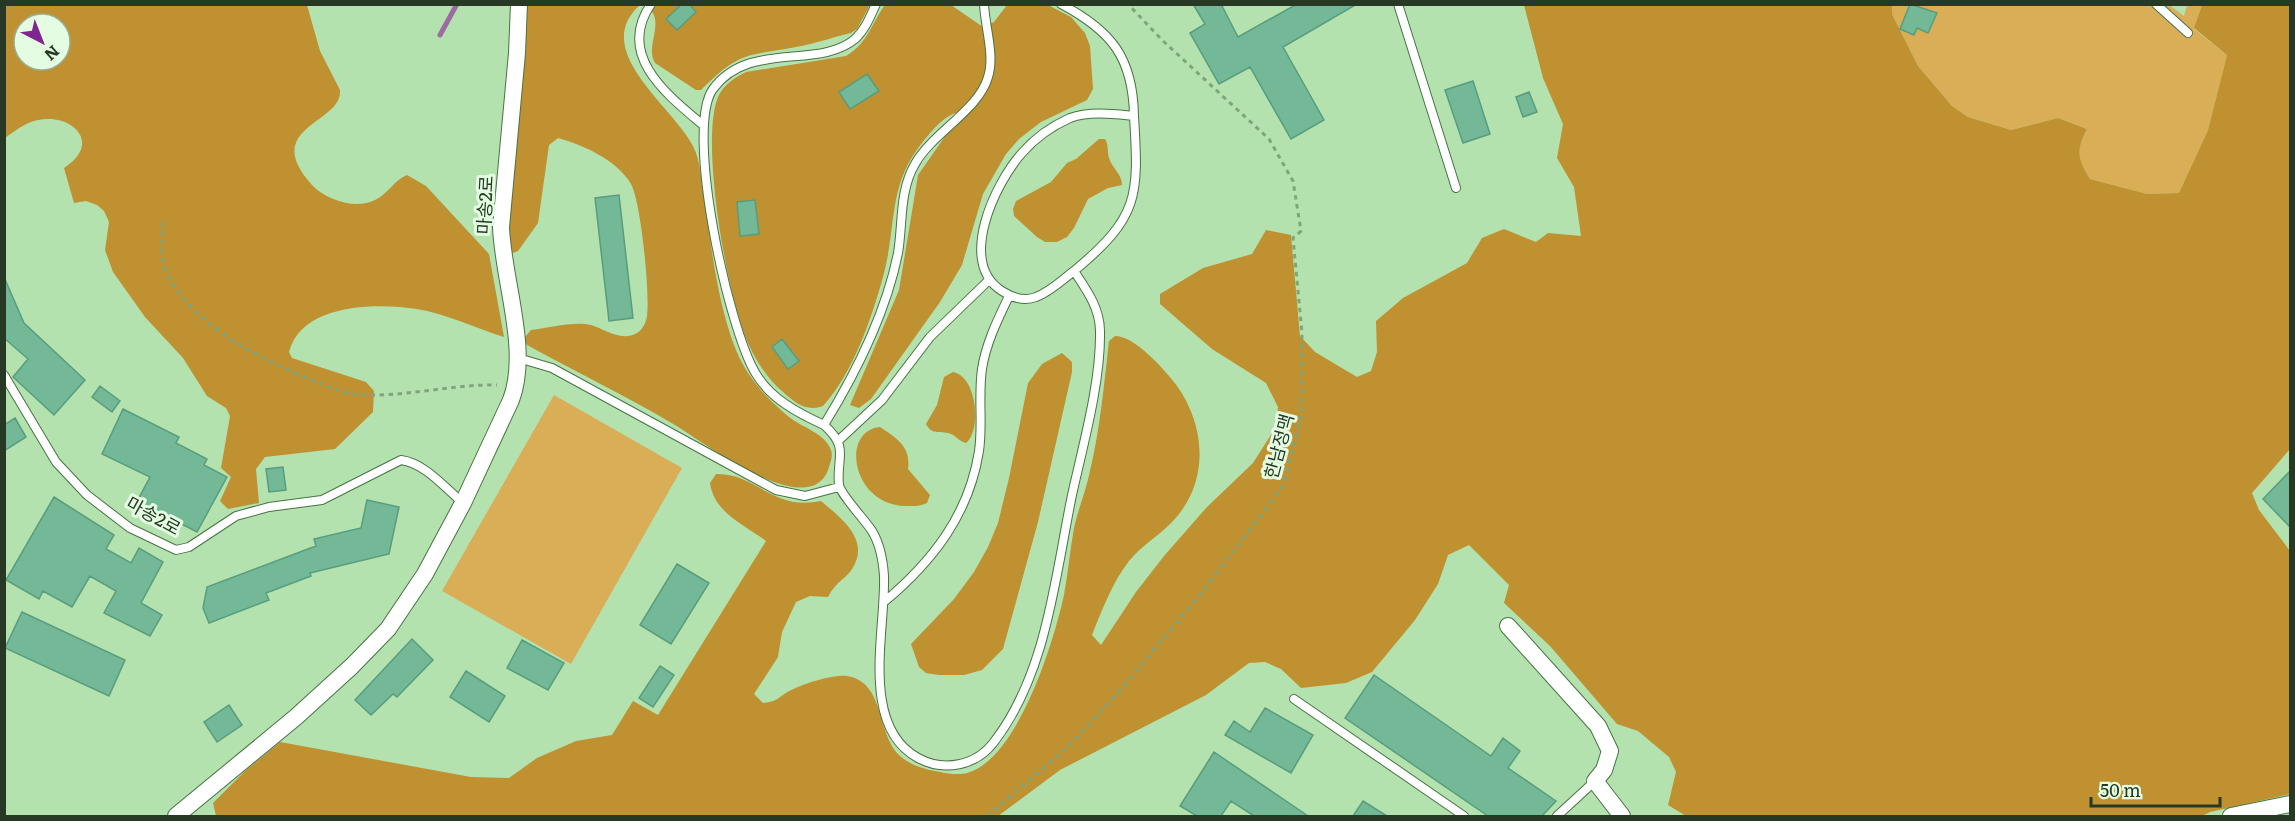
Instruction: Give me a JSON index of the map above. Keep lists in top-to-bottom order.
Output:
{
  "streets": {
    "street": ["마송2로"],
    "path": ["한남정맥"]
  },
  "scale_bar": "50 m",
  "north": "bottom right"
}
